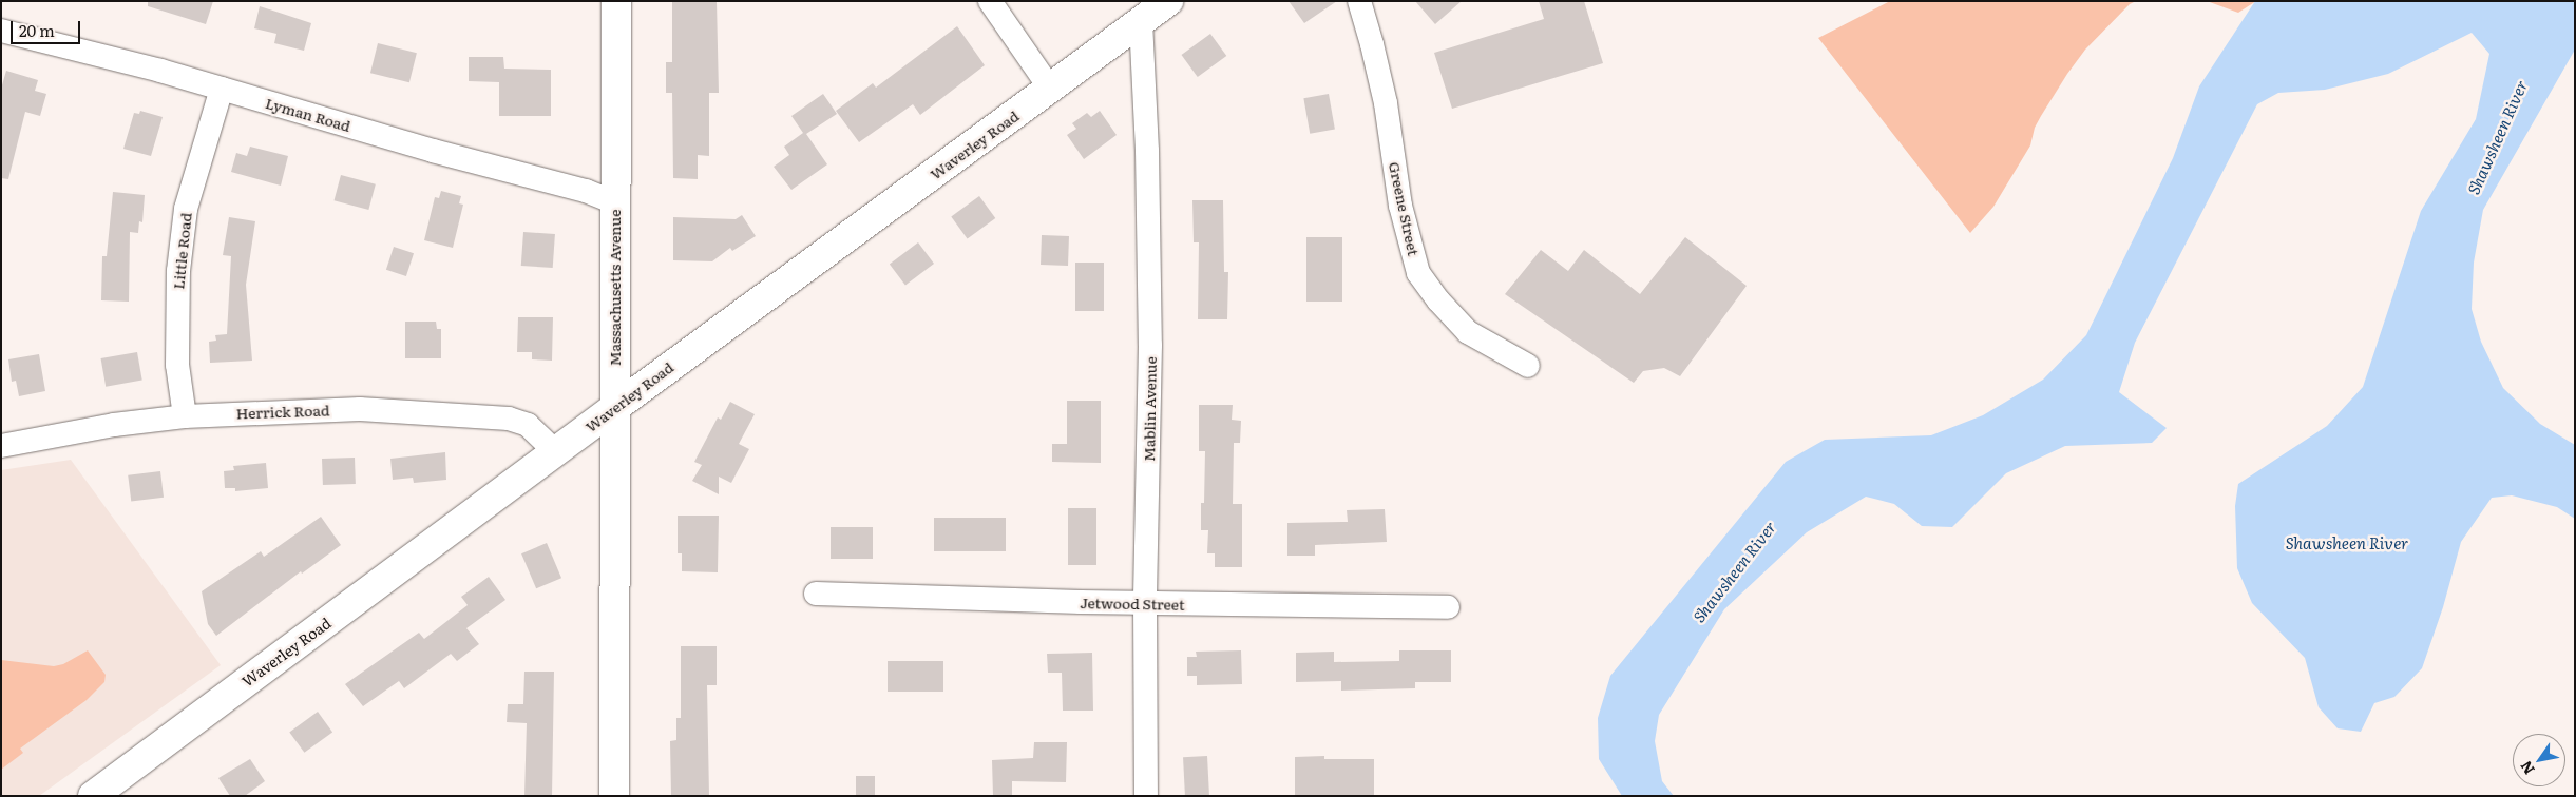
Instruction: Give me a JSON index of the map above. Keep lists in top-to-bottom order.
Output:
{
  "streets": {
    "main road": ["Waverley Road", "Massachusetts Avenue"],
    "street": [
      "Lyman Road",
      "Greene Street",
      "Little Road",
      "Mablin Avenue",
      "Herrick Road",
      "Jetwood Street"
    ]
  },
  "crossings": [
    ["Lyman Road", "Little Road"],
    ["Lyman Road", "Massachusetts Avenue"],
    ["Waverley Road", "Massachusetts Avenue"],
    ["Waverley Road", "Mablin Avenue"],
    ["Waverley Road", "Herrick Road"],
    ["Little Road", "Herrick Road"],
    ["Mablin Avenue", "Jetwood Street"]
  ],
  "water": ["Shawsheen River"],
  "scale_bar": "20 m",
  "north": "bottom left"
}
